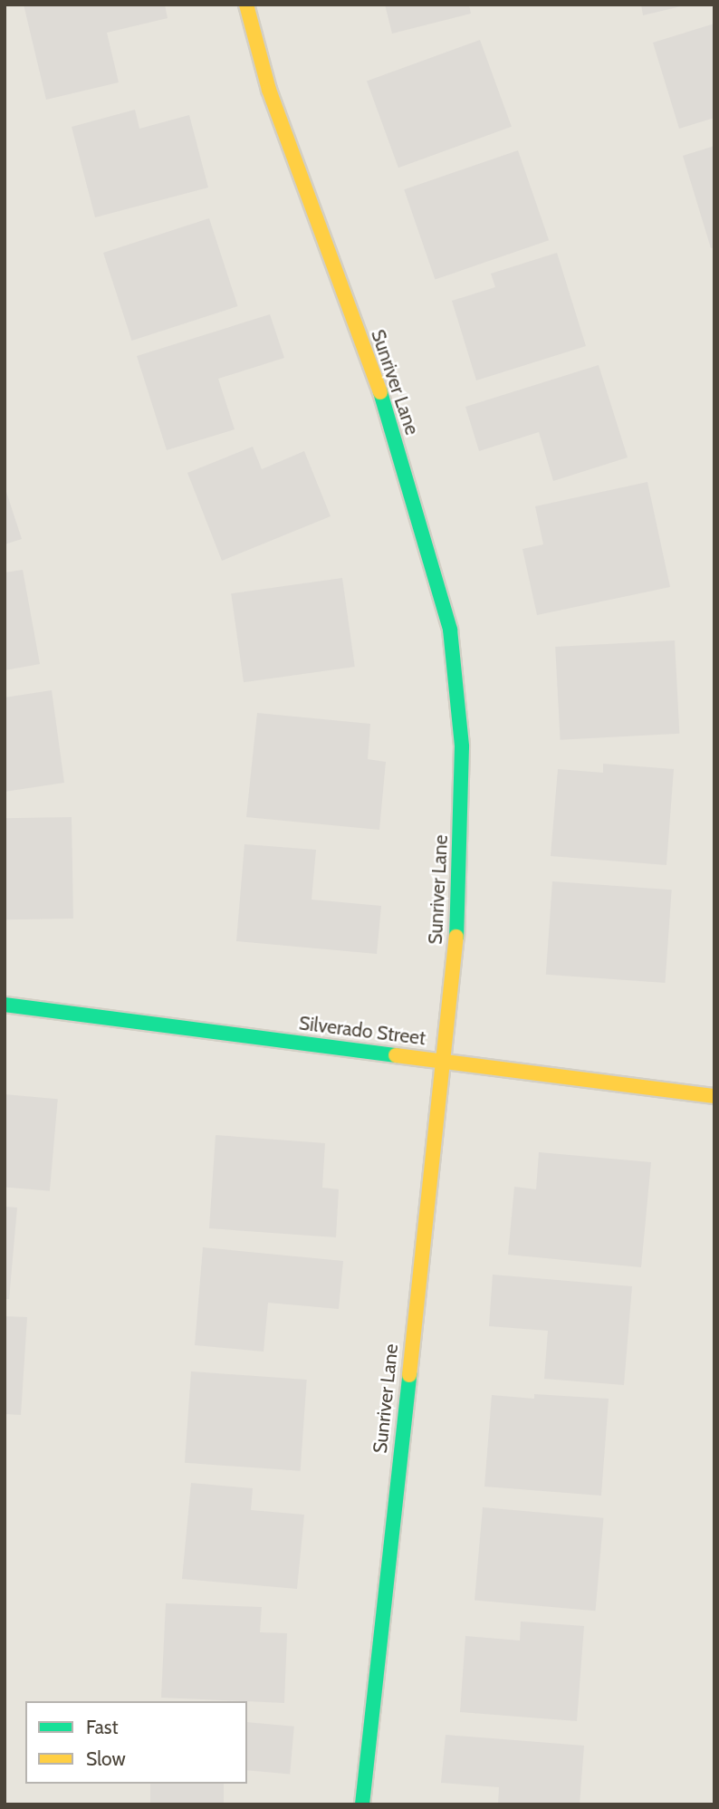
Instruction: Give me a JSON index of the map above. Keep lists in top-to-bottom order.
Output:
{
  "streets": {
    "street": ["Sunriver Lane", "Silverado Street"]
  },
  "crossings": [
    ["Sunriver Lane", "Silverado Street"]
  ],
  "legend": ["Fast", "Slow"]
}
